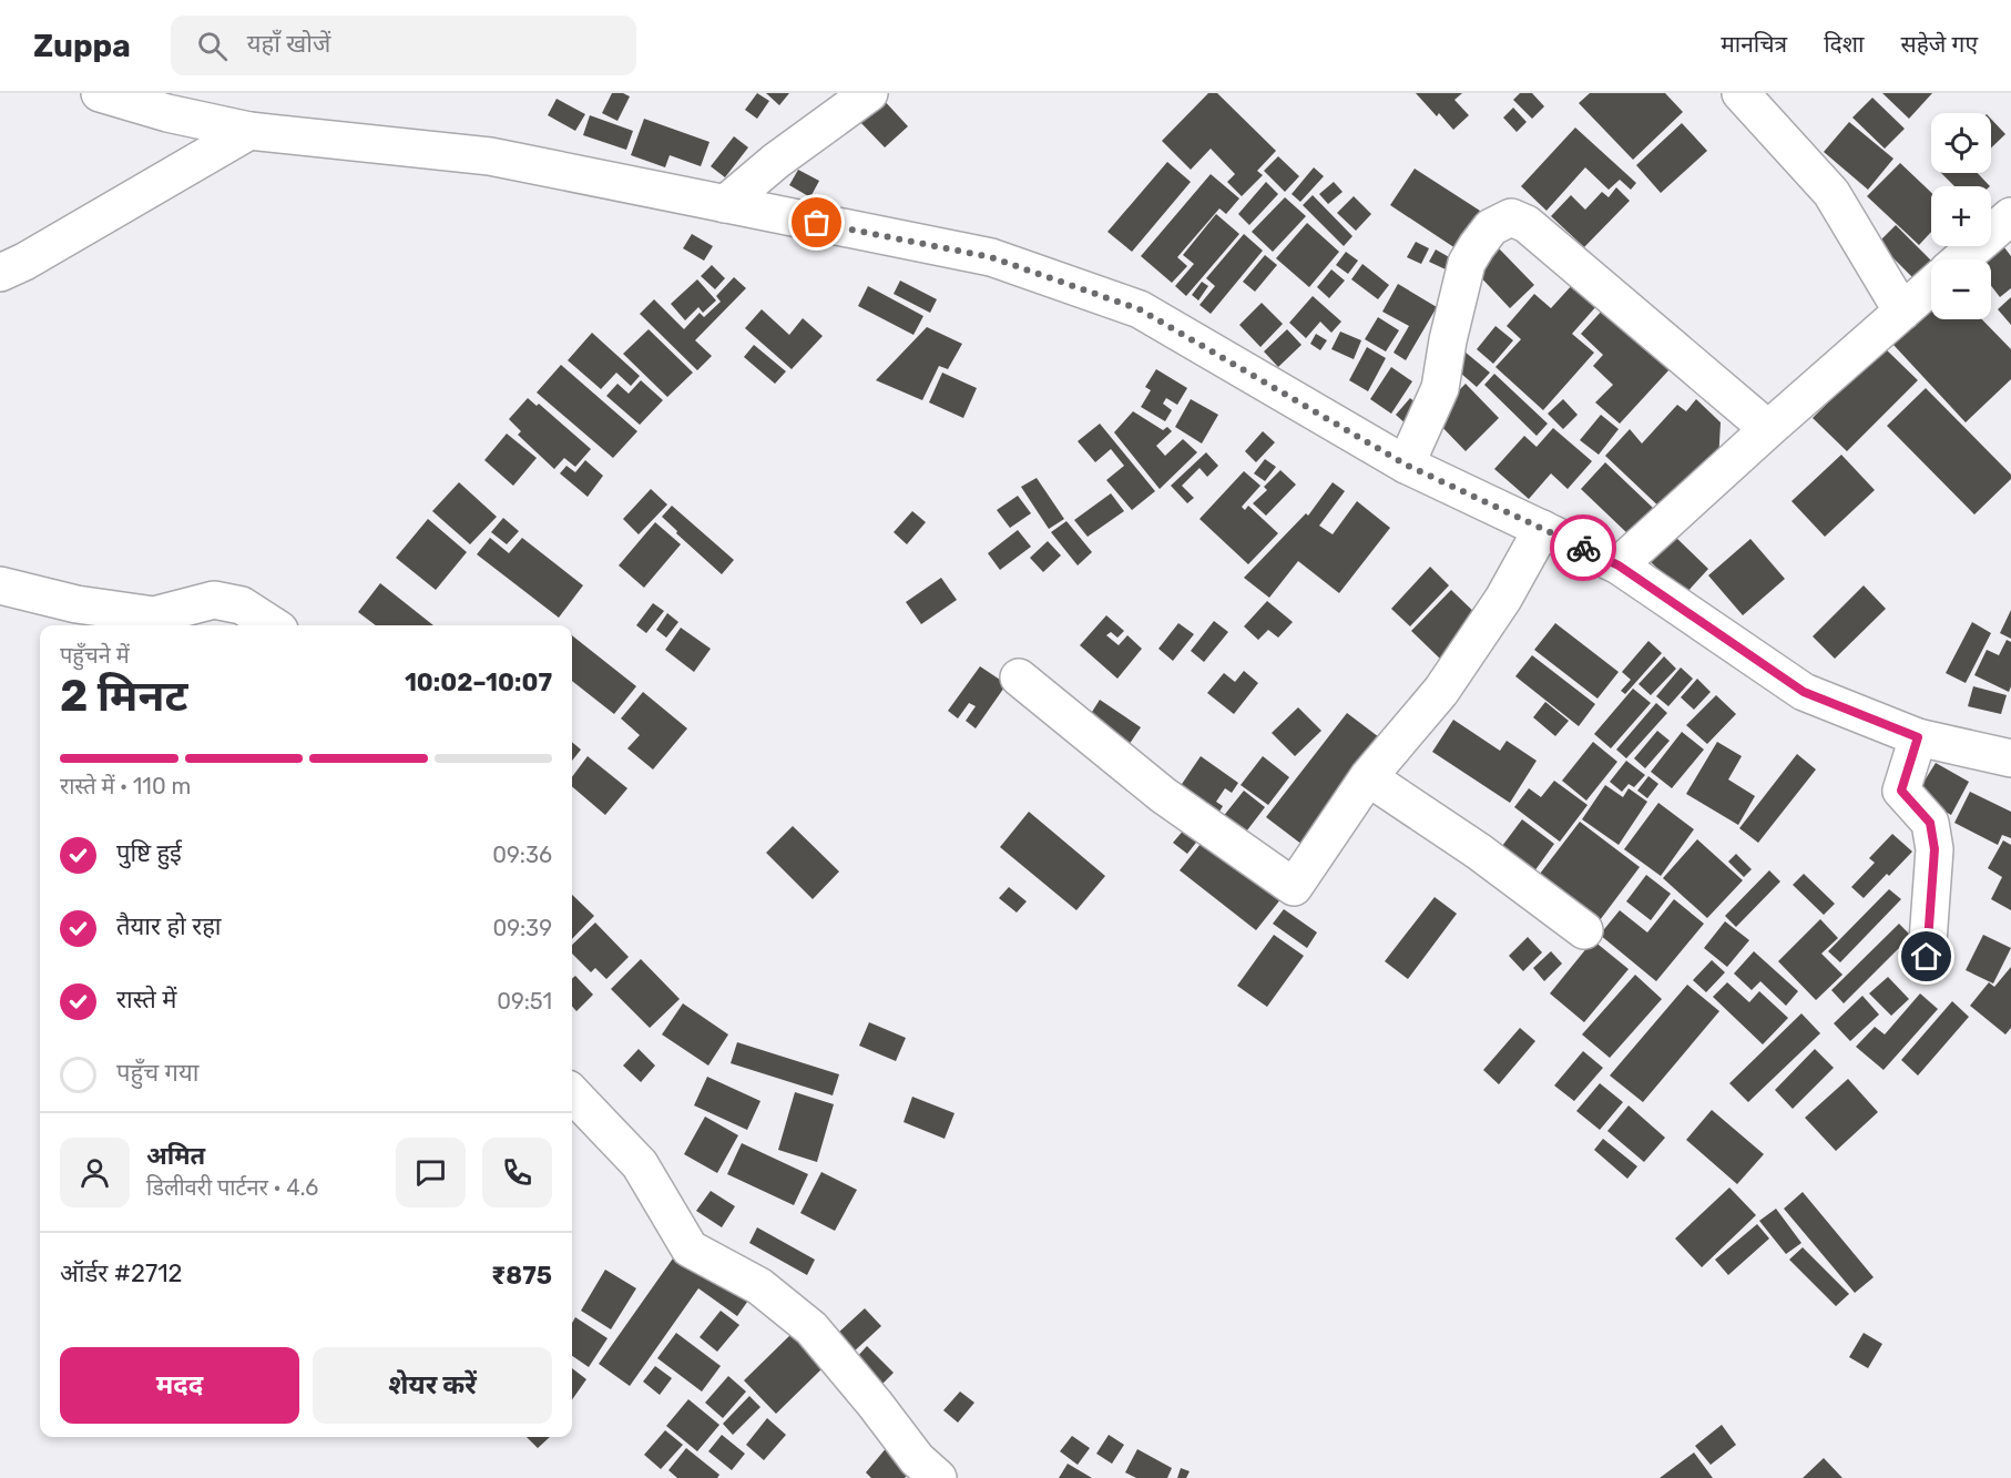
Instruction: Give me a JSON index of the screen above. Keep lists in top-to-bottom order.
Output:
{
  "page": {
    "header": "Zuppa",
    "search": "यहाँ खोजें",
    "nav": ["मानचित्र", "दिशा", "सहेजे गए"],
    "map_buttons": ["+", "−"],
    "heading": ["2 मिनट", "पहुँचने में", "10:02–10:07"],
    "panel": [
      "अमित",
      "डिलीवरी पार्टनर · 4.6",
      "ऑर्डर #2712",
      "₹875"
    ],
    "bar": "रास्ते में · 110 m",
    "list": [
      ["पुष्टि हुई", "09:36"],
      ["तैयार हो रहा", "09:39"],
      ["रास्ते में", "09:51"],
      "पहुँच गया"
    ],
    "buttons": ["मदद", "शेयर करें"]
  }
}
